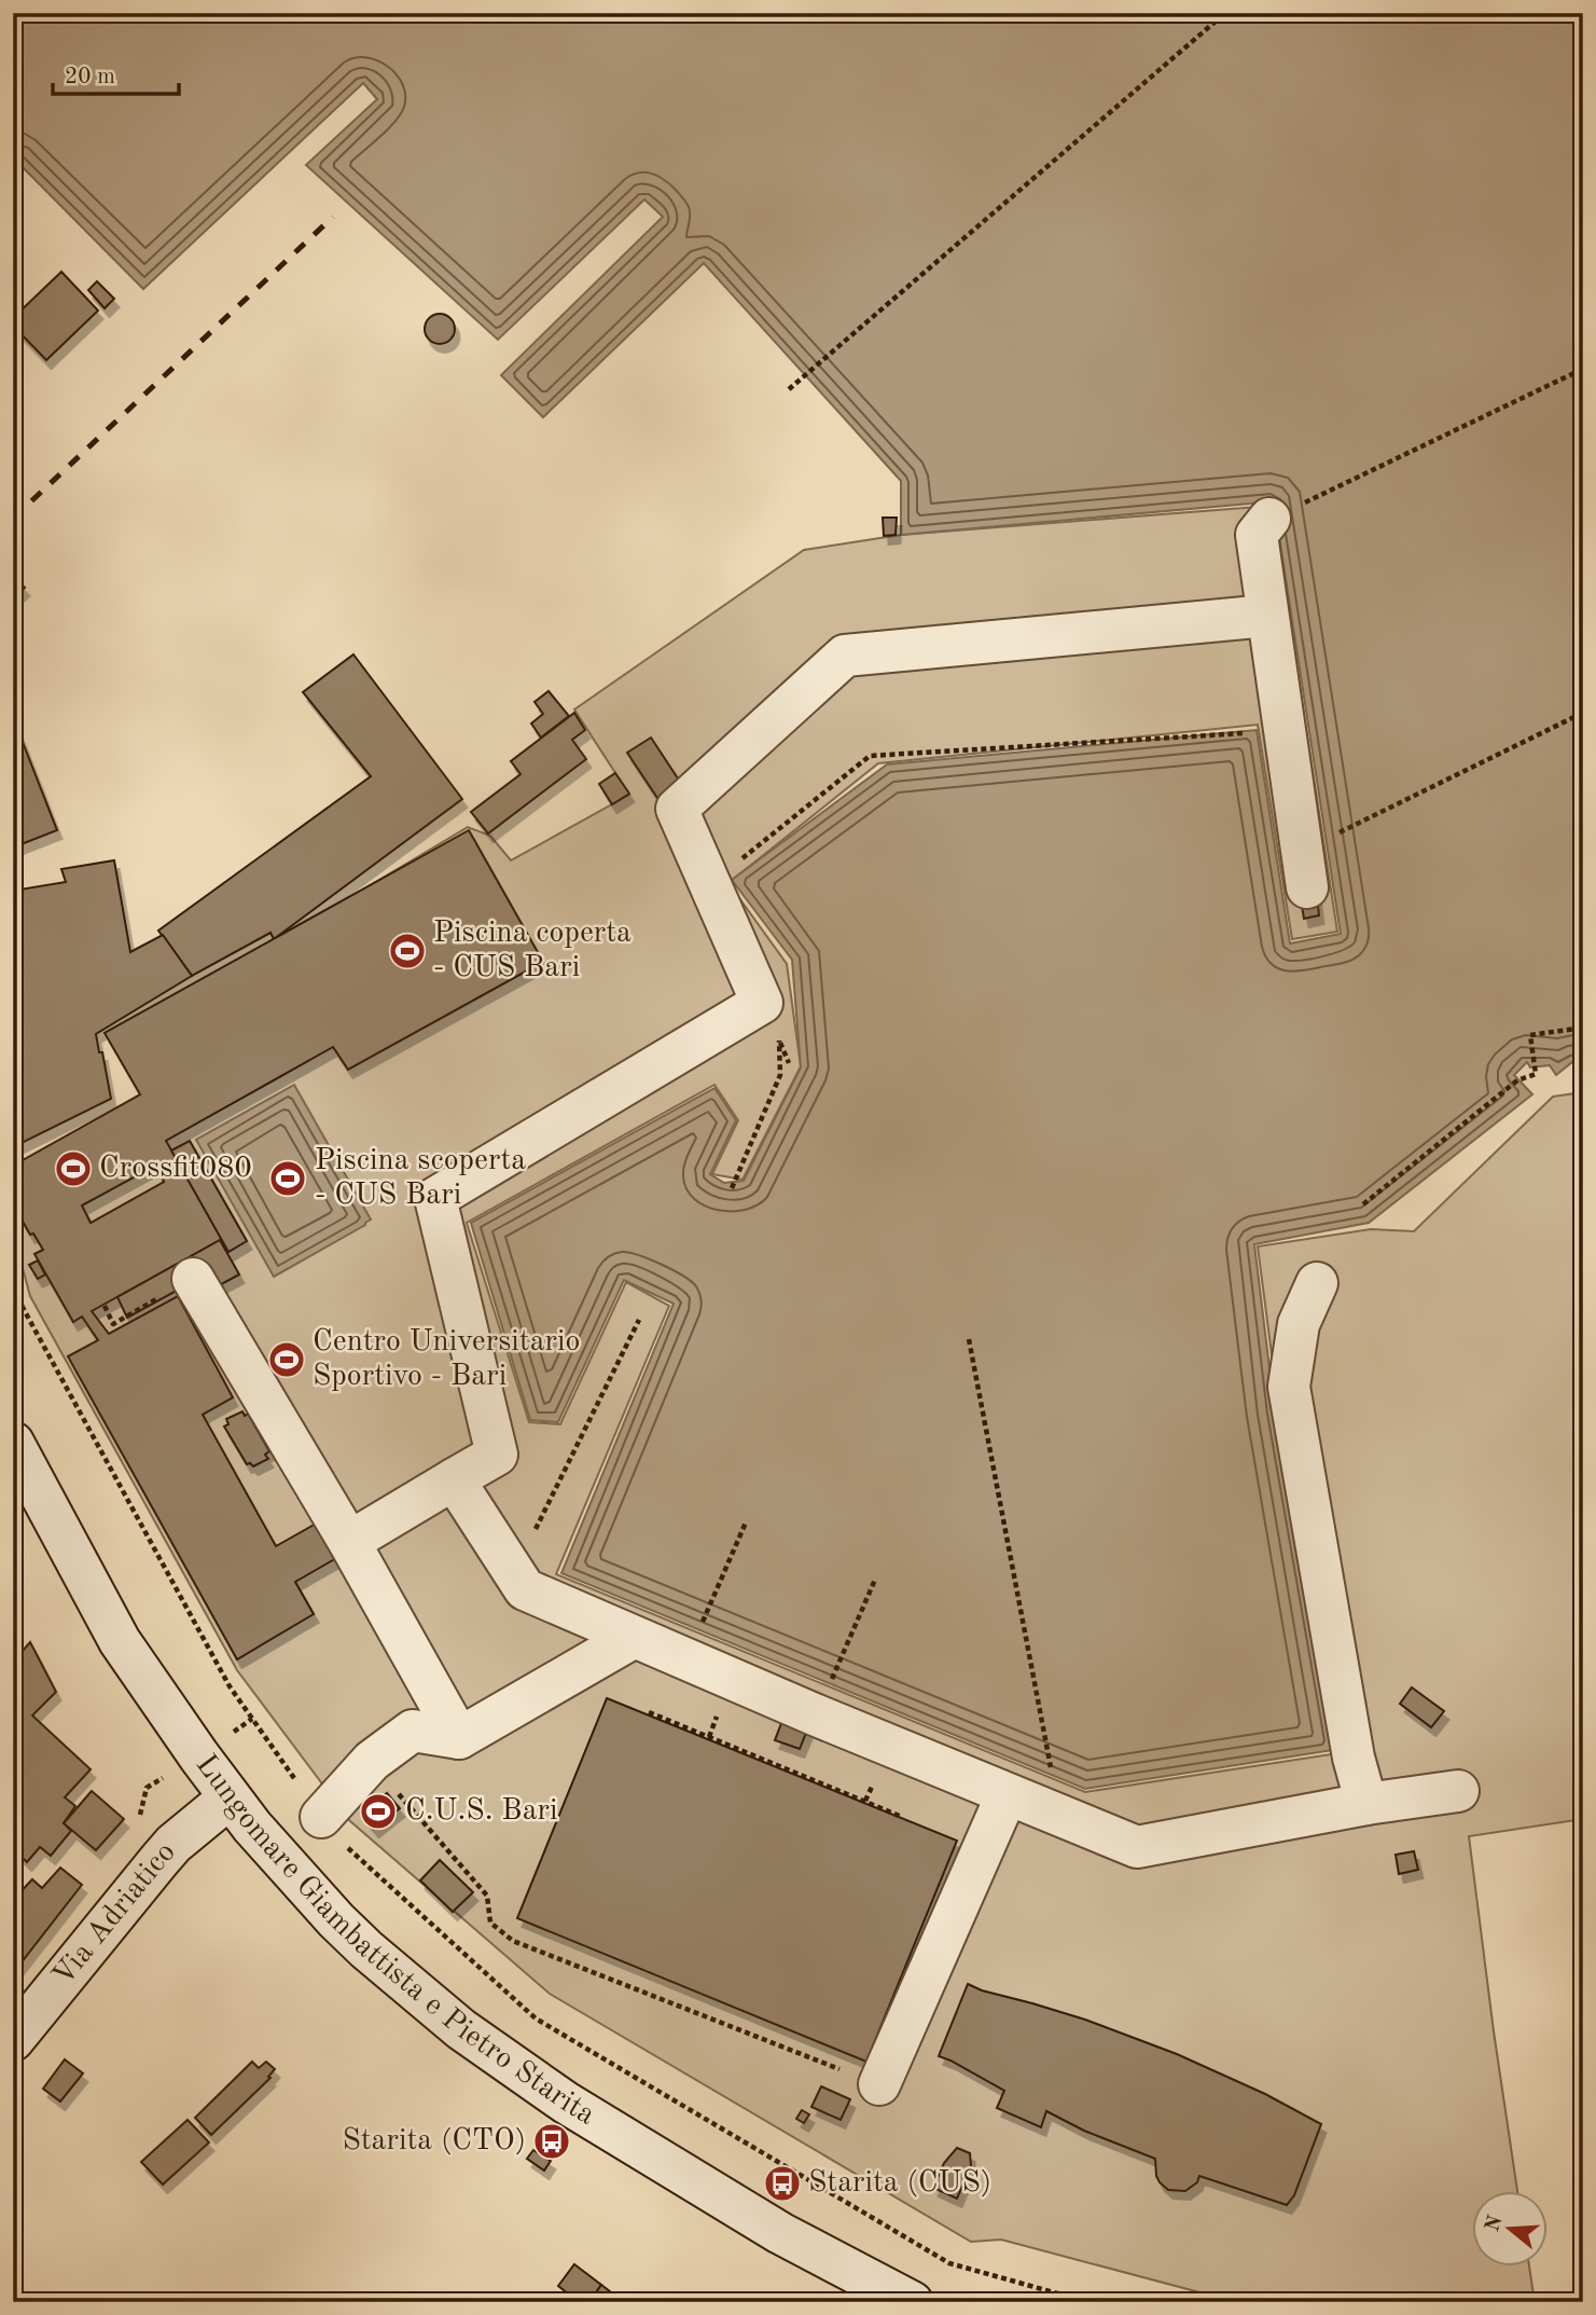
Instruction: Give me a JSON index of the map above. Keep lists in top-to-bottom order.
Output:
{
  "streets": {
    "street": ["Via Adriatico", "Lungomare Giambattista e Pietro Starita"]
  },
  "crossings": [
    ["Via Adriatico", "Lungomare Giambattista e Pietro Starita"]
  ],
  "places": {
    "sports": [
      "Piscina coperta - CUS Bari",
      "Crossfit080",
      "Piscina scoperta - CUS Bari",
      "Centro Universitario Sportivo - Bari",
      "C.U.S. Bari"
    ],
    "bus stop": ["Starita (CTO)", "Starita (CUS)"]
  },
  "scale_bar": "20 m",
  "north": "left"
}
